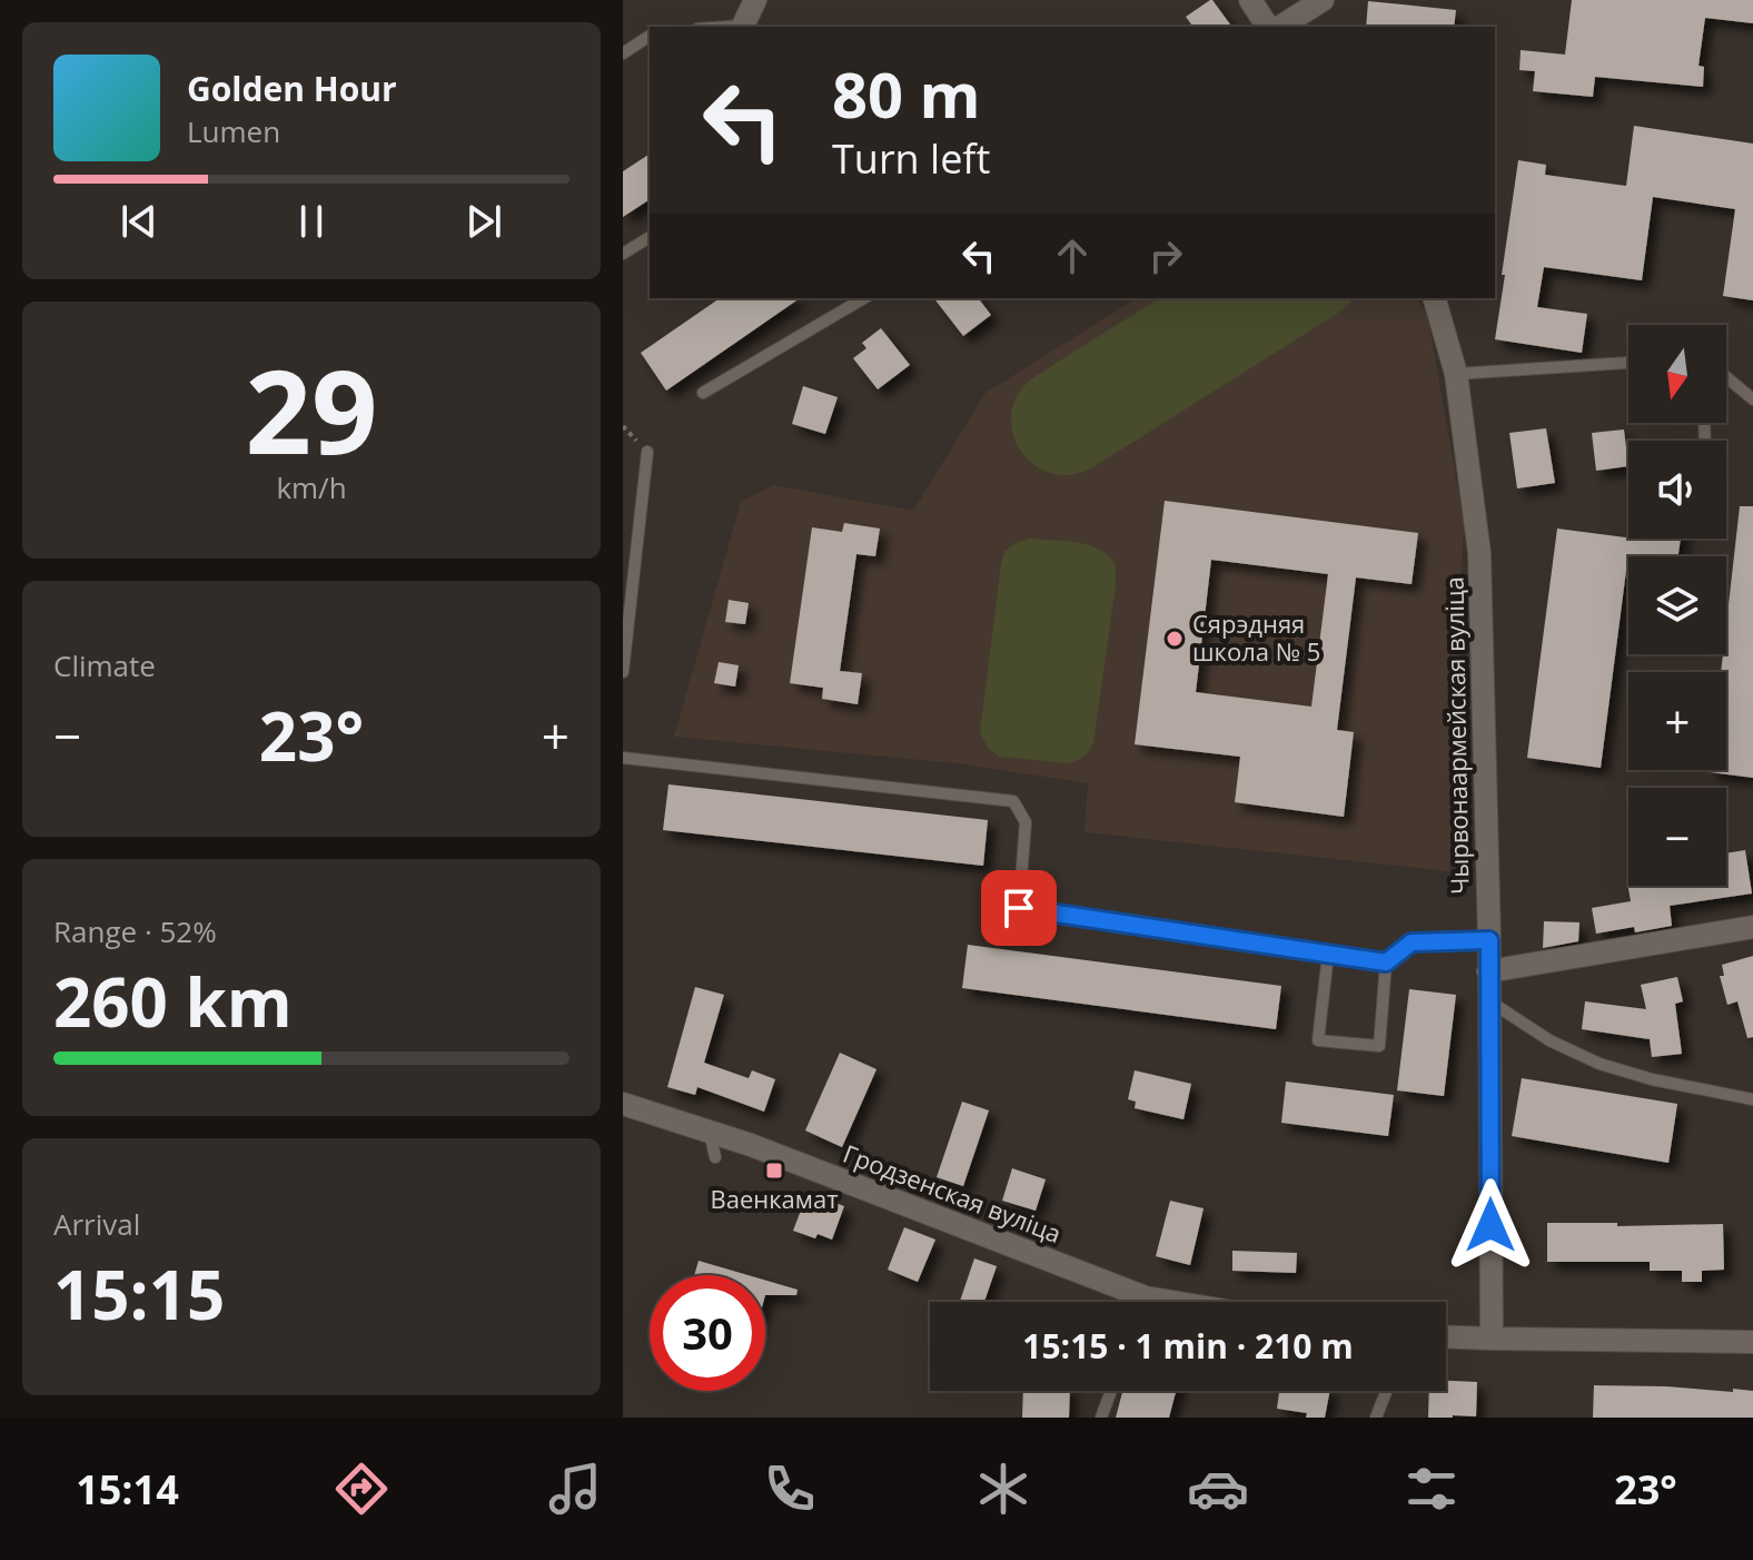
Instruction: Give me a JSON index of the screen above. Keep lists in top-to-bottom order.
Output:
{
  "streets": {
    "street": ["Чырвонаармейская вуліца", "Гродзенская вуліца"]
  },
  "places": {
    "other": ["Сярэдняя школа № 5"],
    "transit": ["Ваенкамат"]
  },
  "north": "bottom",
  "page": {
    "turn": ["80 m", "Turn left"],
    "song": ["Golden Hour", "Lumen"],
    "tile": [
      ["29", "km/h"],
      "Climate",
      ["Range · 52%", "260 km"],
      ["Arrival", "15:15"]
    ],
    "map_buttons": ["+", "−"],
    "heat": ["−", "23°", "+"],
    "limit": "30",
    "trip": "15:15 · 1 min · 210 m",
    "tabs": ["15:14", "23°"]
  }
}
